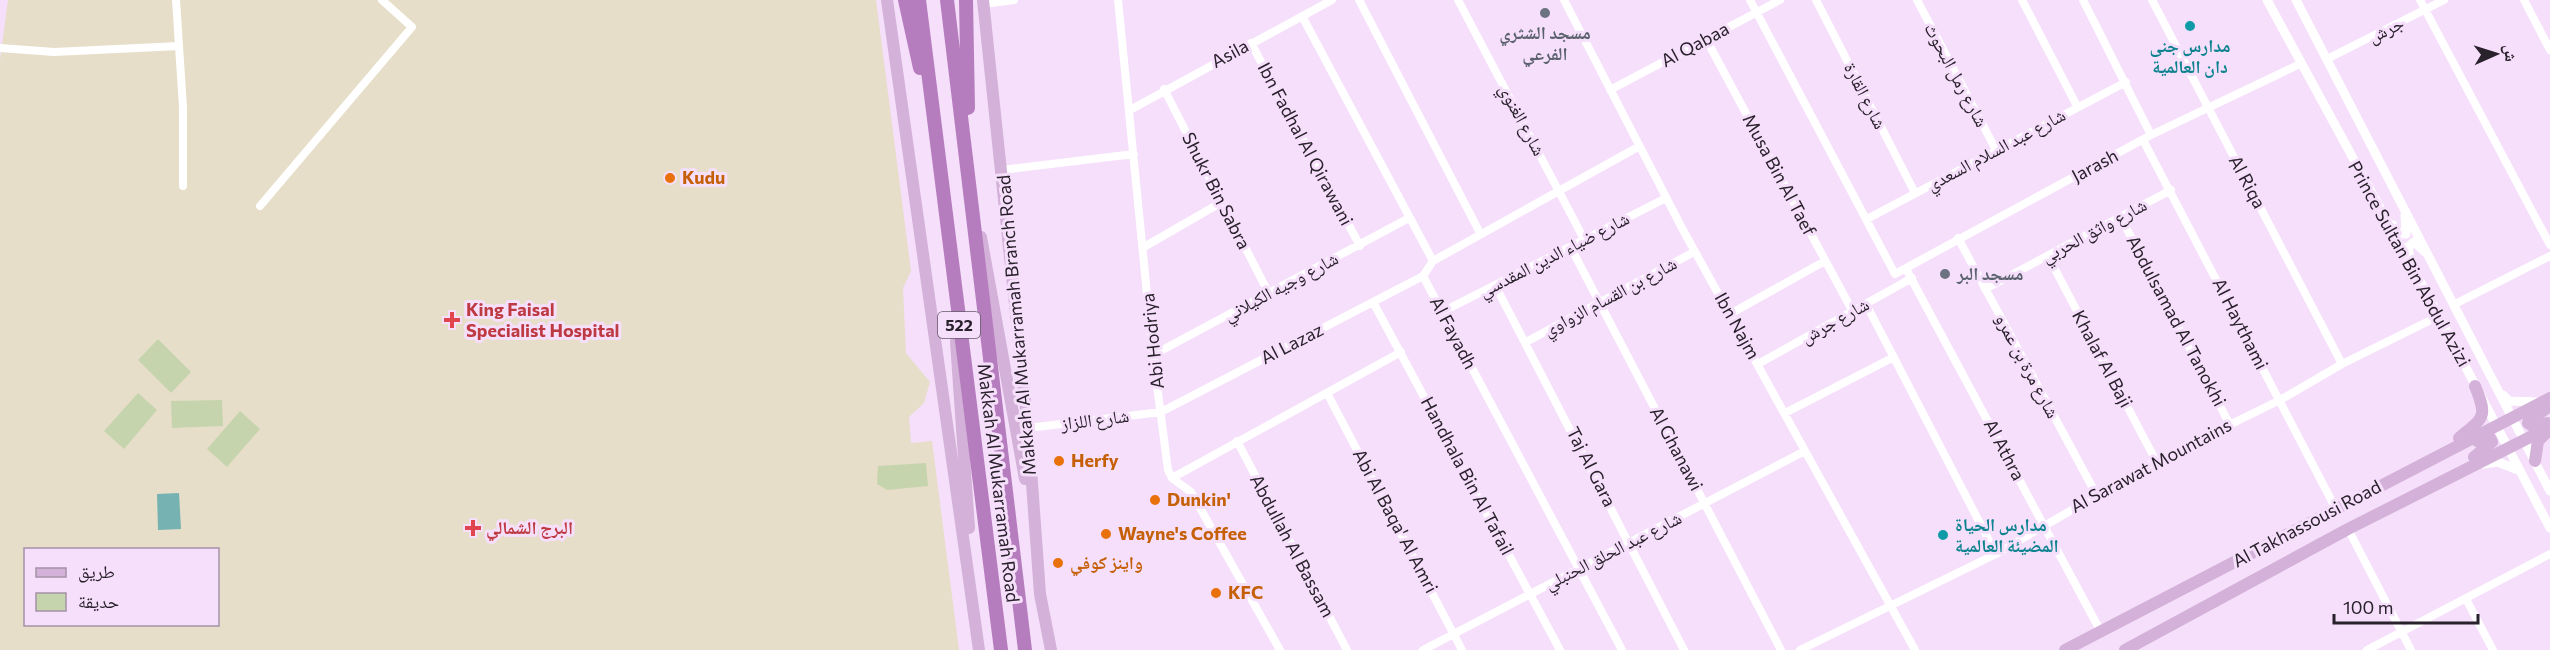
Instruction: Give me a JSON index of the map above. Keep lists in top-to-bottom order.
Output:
{
  "streets": {
    "highway": ["522", "Makkah Al Mukarramah Road"],
    "main road": ["Makkah Al Mukarramah Branch Road", "Al Takhassousi Road"],
    "street": [
      "جرش",
      "Al Qabaa",
      "Asila",
      "شارع رمل البحوث",
      "شارع القارة",
      "شارع الغنوي",
      "Ibn Fadhal Al Qirawani",
      "شارع عبد السلام السعدي",
      "Jarash",
      "Musa Bin Al Taef",
      "Al Riqa",
      "Shukr Bin Sabra",
      "شارع واثق الحربي",
      "شارع ضياء الدين المقدسي",
      "Prince Sultan Bin Abdul Azizi",
      "شارع وجيه الكيلاني",
      "شارع بن القسام الزواوي",
      "شارع جرش",
      "Abdulsamad Al Tanokhi",
      "Al Haythami",
      "Ibn Najm",
      "Al Fayadh",
      "Abi Hodriya",
      "Al Lazaz",
      "Khalaf Al Baji",
      "شارع مرة بن عمرو",
      "شارع اللزاز",
      "Al Ghanawi",
      "Al Athra",
      "Al Sarawat Mountains",
      "Taj Al Gara",
      "Handhala Bin Al Tafail",
      "Abi Al Baqa' Al Amri",
      "Abdullah Al Bassam",
      "شارع عبد الحلق الحنبلي"
    ]
  },
  "crossings": [
    ["جرش", "Prince Sultan Bin Abdul Azizi"],
    ["Al Qabaa", "Musa Bin Al Taef"],
    ["Al Qabaa", "Ibn Najm"],
    ["Asila", "Ibn Fadhal Al Qirawani"],
    ["Asila", "Shukr Bin Sabra"],
    ["Asila", "Abi Hodriya"],
    ["شارع رمل البحوث", "شارع عبد السلام السعدي"],
    ["شارع القارة", "شارع عبد السلام السعدي"],
    ["شارع الغنوي", "شارع ضياء الدين المقدسي"],
    ["Ibn Fadhal Al Qirawani", "شارع وجيه الكيلاني"],
    ["شارع عبد السلام السعدي", "Jarash"],
    ["Jarash", "Al Riqa"],
    ["Jarash", "Prince Sultan Bin Abdul Azizi"],
    ["Jarash", "Al Haythami"],
    ["Jarash", "شارع مرة بن عمرو"],
    ["Jarash", "Al Athra"],
    ["Musa Bin Al Taef", "شارع جرش"],
    ["Al Riqa", "Al Sarawat Mountains"],
    ["Shukr Bin Sabra", "شارع وجيه الكيلاني"],
    ["شارع واثق الحربي", "Abdulsamad Al Tanokhi"],
    ["شارع واثق الحربي", "Al Haythami"],
    ["شارع واثق الحربي", "Khalaf Al Baji"],
    ["شارع واثق الحربي", "شارع مرة بن عمرو"],
    ["شارع ضياء الدين المقدسي", "Ibn Najm"],
    ["شارع ضياء الدين المقدسي", "Al Fayadh"],
    ["شارع ضياء الدين المقدسي", "Al Ghanawi"],
    ["شارع ضياء الدين المقدسي", "Taj Al Gara"],
    ["Prince Sultan Bin Abdul Azizi", "Al Sarawat Mountains"],
    ["Prince Sultan Bin Abdul Azizi", "Al Takhassousi Road"],
    ["شارع وجيه الكيلاني", "Abi Hodriya"],
    ["شارع بن القسام الزواوي", "Ibn Najm"],
    ["شارع بن القسام الزواوي", "Al Ghanawi"],
    ["شارع بن القسام الزواوي", "Taj Al Gara"],
    ["شارع جرش", "Ibn Najm"],
    ["شارع جرش", "Al Athra"],
    ["Abdulsamad Al Tanokhi", "Al Sarawat Mountains"],
    ["Al Haythami", "Al Sarawat Mountains"],
    ["Al Haythami", "Al Takhassousi Road"],
    ["Makkah Al Mukarramah Branch Road", "شارع اللزاز"],
    ["Ibn Najm", "Al Sarawat Mountains"],
    ["Ibn Najm", "شارع عبد الحلق الحنبلي"],
    ["Al Fayadh", "Al Lazaz"],
    ["Al Fayadh", "شارع عبد الحلق الحنبلي"],
    ["Abi Hodriya", "Al Lazaz"],
    ["Abi Hodriya", "شارع اللزاز"],
    ["Al Lazaz", "شارع اللزاز"],
    ["Al Lazaz", "Handhala Bin Al Tafail"],
    ["Khalaf Al Baji", "Al Sarawat Mountains"],
    ["شارع مرة بن عمرو", "Al Sarawat Mountains"],
    ["Al Ghanawi", "شارع عبد الحلق الحنبلي"],
    ["Al Athra", "Al Sarawat Mountains"],
    ["Al Athra", "Al Takhassousi Road"],
    ["Taj Al Gara", "شارع عبد الحلق الحنبلي"],
    ["Handhala Bin Al Tafail", "شارع عبد الحلق الحنبلي"],
    ["Abi Al Baqa' Al Amri", "شارع عبد الحلق الحنبلي"]
  ],
  "places": {
    "other": [
      "مسجد الشثري الفرعي",
      "مدارس جنى دان العالمية",
      "Kudu",
      "مسجد البر",
      "Herfy",
      "Dunkin'",
      "Wayne's Coffee",
      "مدارس الحياة المضيئة العالمية",
      "واينز كوفي",
      "KFC"
    ],
    "health": ["King Faisal Specialist Hospital", "البرج الشمالي"]
  },
  "legend": ["طريق", "حديقة"],
  "scale_bar": "100 m",
  "north": "right"
}
